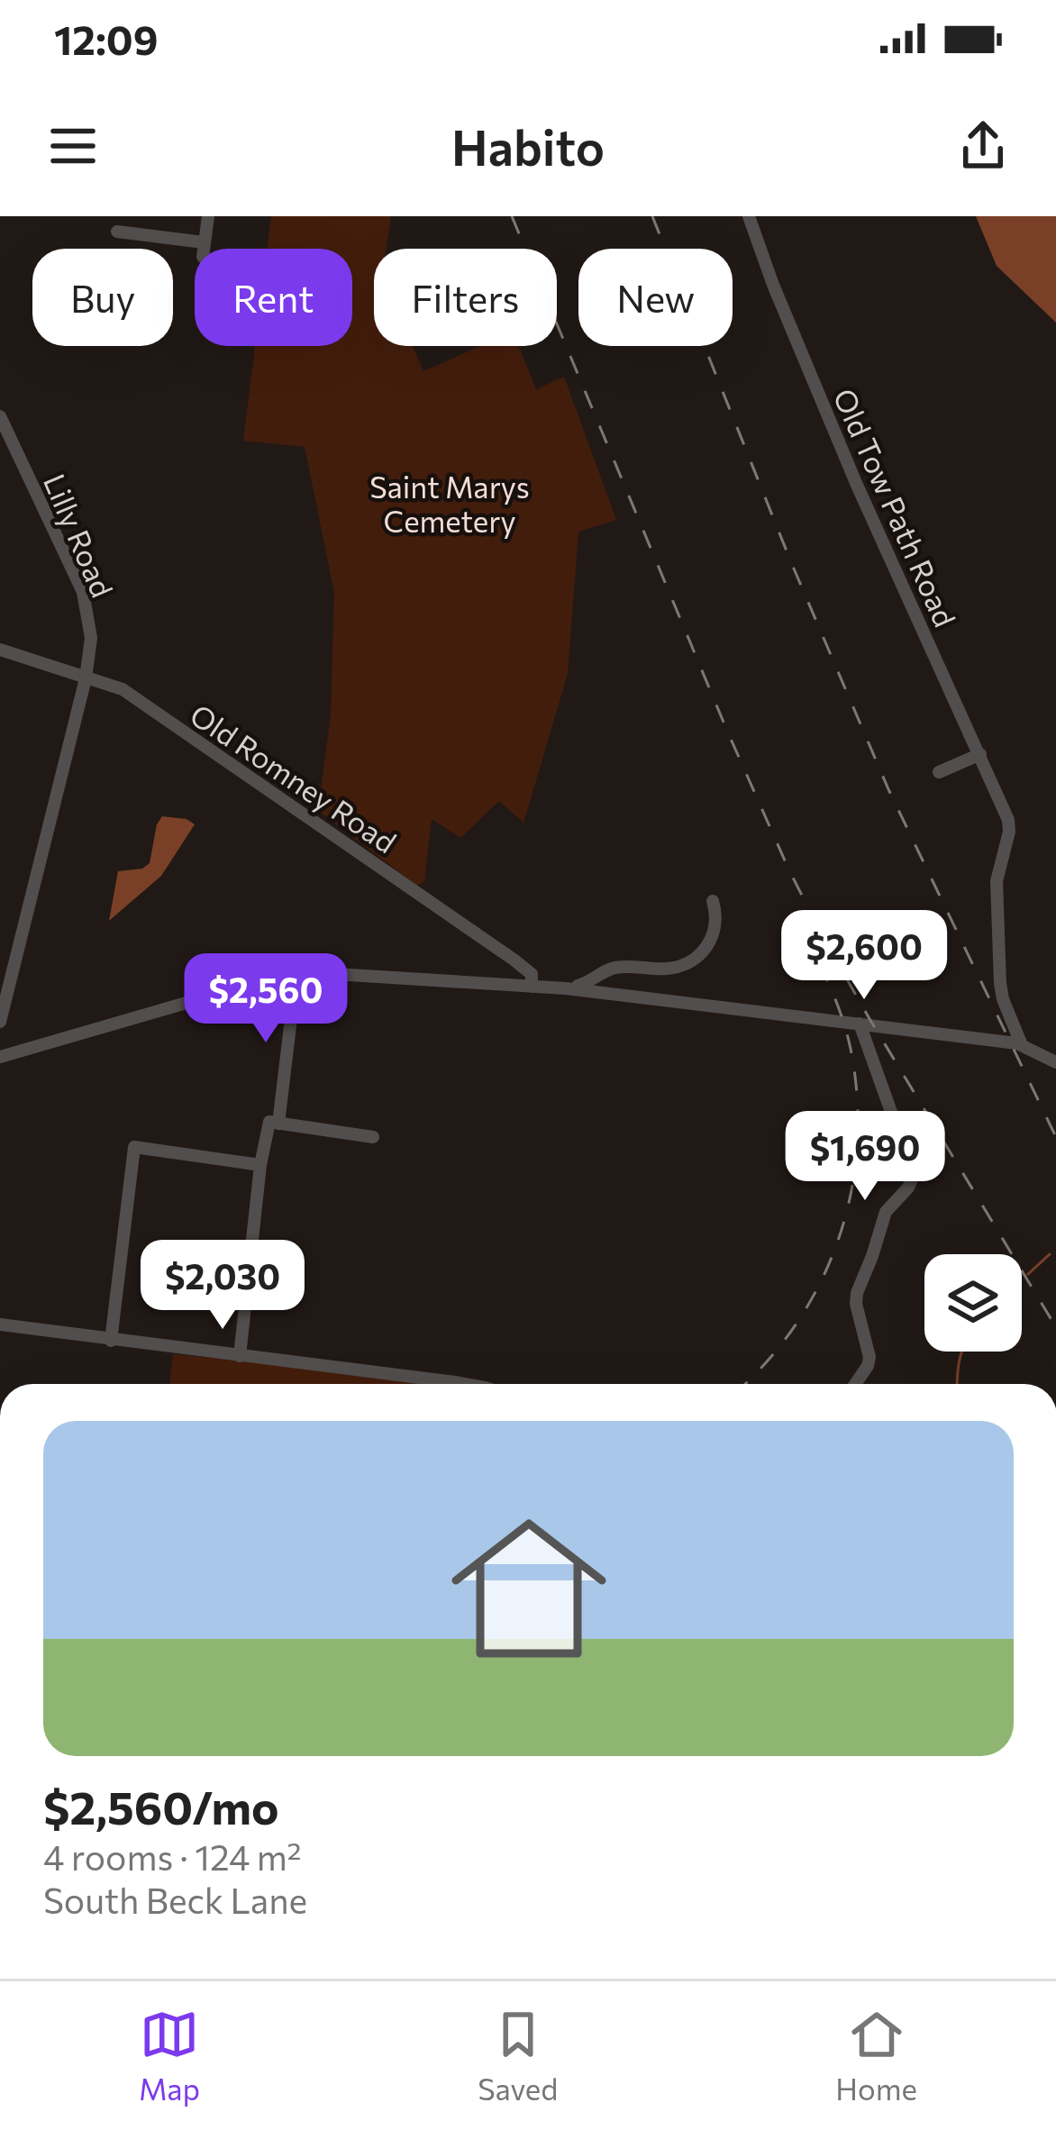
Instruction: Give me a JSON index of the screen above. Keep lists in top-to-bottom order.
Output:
{
  "streets": {
    "street": ["Old Tow Path Road", "Lilly Road", "Old Romney Road"]
  },
  "crossings": [
    ["Lilly Road", "Old Romney Road"]
  ],
  "parks": ["Saint Marys Cemetery"],
  "page": {
    "status": "12:09",
    "header": "Habito",
    "chip": [
      "Buy",
      "Rent",
      "Filters",
      "New"
    ],
    "price": [
      "$2,600",
      "$2,560",
      "$1,690",
      "$2,030"
    ],
    "list": [
      {
        "name": "$2,560/mo",
        "note": "4 rooms · 124 m² · South Beck Lane"
      }
    ],
    "tabs": ["Map", "Saved", "Home"]
  }
}
